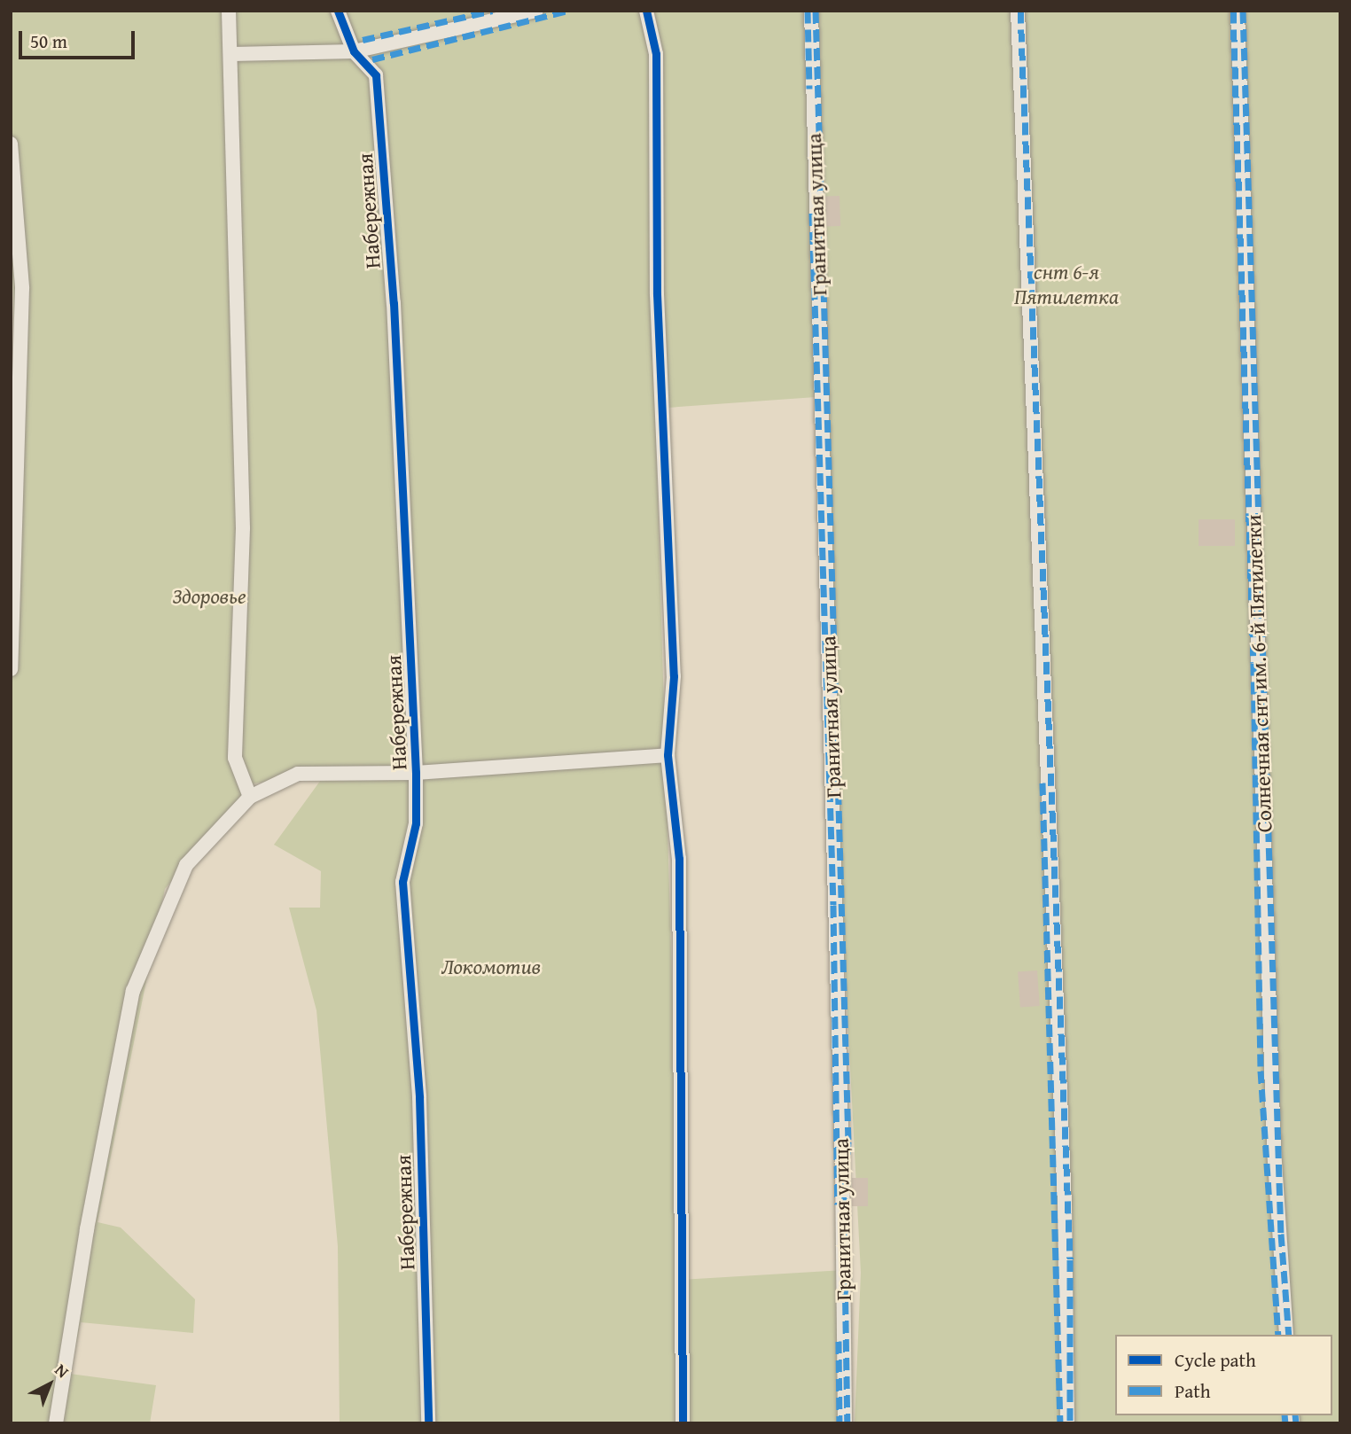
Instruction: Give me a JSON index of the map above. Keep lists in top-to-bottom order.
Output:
{
  "streets": {
    "street": ["Набережная", "Гранитная улица", "Солнечная снт им. 6-й Пятилетки"]
  },
  "parks": ["снт 6-я Пятилетка", "Здоровье", "Локомотив"],
  "legend": ["Cycle path", "Path"],
  "scale_bar": "50 m",
  "north": "top right"
}
